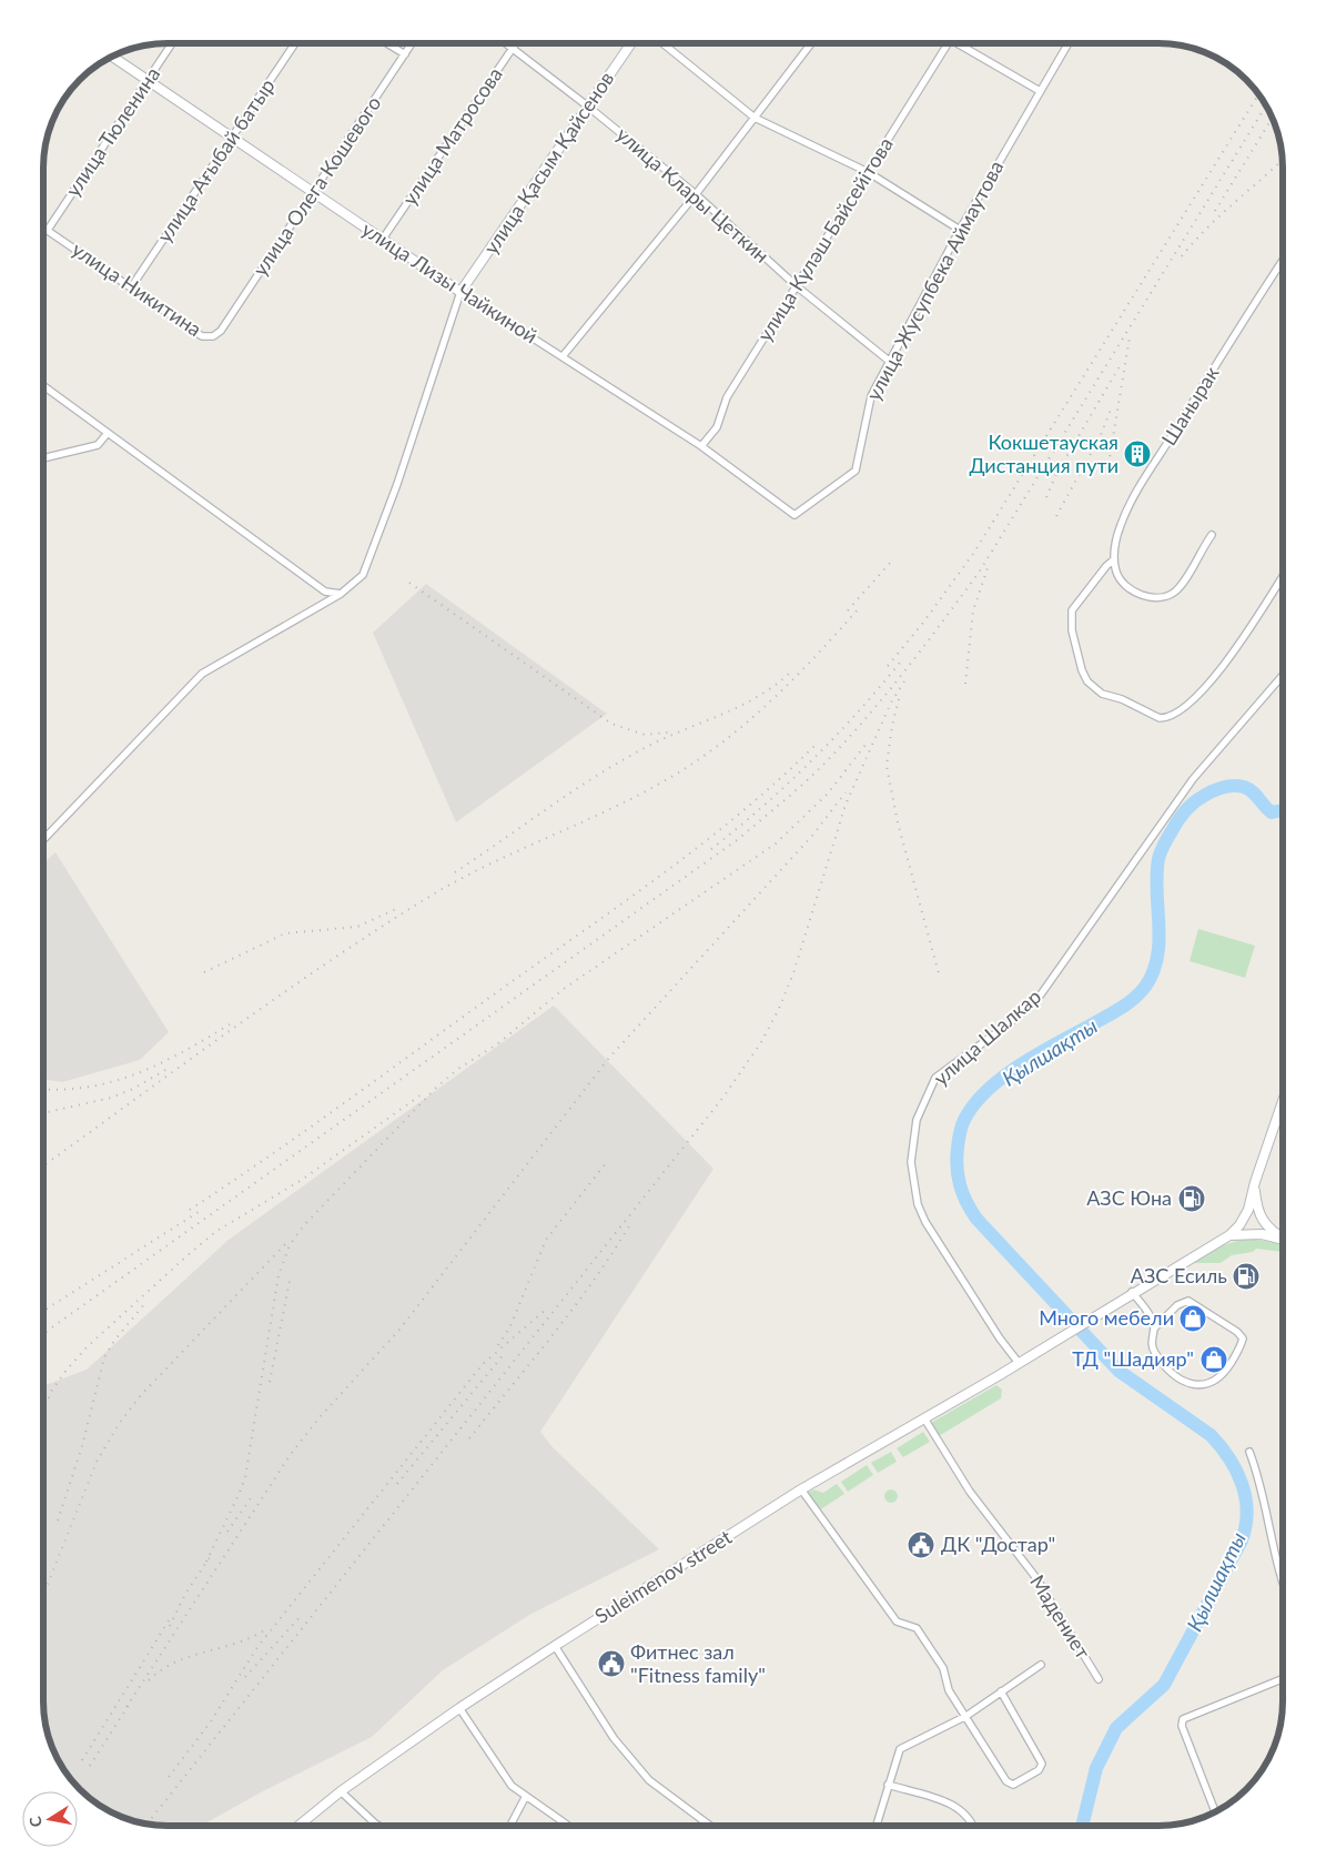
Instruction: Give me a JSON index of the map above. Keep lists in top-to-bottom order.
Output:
{
  "streets": {
    "street": [
      "улица Тюленина",
      "улица Матросова",
      "улица Ағыбай батыр",
      "улица Қасым Қайсенов",
      "улица Олега Кошевого",
      "улица Клары Цеткин",
      "улица Күләш Байсейітова",
      "улица Жусупбека Аймаутова",
      "улица Лизы Чайкиной",
      "улица Никитина",
      "Шанырак",
      "улица Шалкар",
      "Suleimenov street",
      "Мадениет"
    ]
  },
  "crossings": [
    ["улица Тюленина", "улица Лизы Чайкиной"],
    ["улица Тюленина", "улица Никитина"],
    ["улица Матросова", "улица Клары Цеткин"],
    ["улица Матросова", "улица Лизы Чайкиной"],
    ["улица Ағыбай батыр", "улица Лизы Чайкиной"],
    ["улица Ағыбай батыр", "улица Никитина"],
    ["улица Қасым Қайсенов", "улица Клары Цеткин"],
    ["улица Қасым Қайсенов", "улица Лизы Чайкиной"],
    ["улица Олега Кошевого", "улица Лизы Чайкиной"],
    ["улица Олега Кошевого", "улица Никитина"],
    ["улица Клары Цеткин", "улица Күләш Байсейітова"],
    ["улица Клары Цеткин", "улица Жусупбека Аймаутова"],
    ["улица Күләш Байсейітова", "улица Лизы Чайкиной"],
    ["улица Жусупбека Аймаутова", "улица Лизы Чайкиной"],
    ["улица Шалкар", "Suleimenov street"],
    ["Suleimenov street", "Мадениет"]
  ],
  "water": ["Қылшақты"],
  "places": {
    "building": ["Кокшетауская Дистанция пути"],
    "fuel station": ["АЗС Юна", "АЗС Есиль"],
    "shop": ["Много мебели", "ТД \"Шадияр\""],
    "public building": ["ДК \"Достар\"", "Фитнес зал \"Fitness family\""]
  },
  "north": "left"
}
